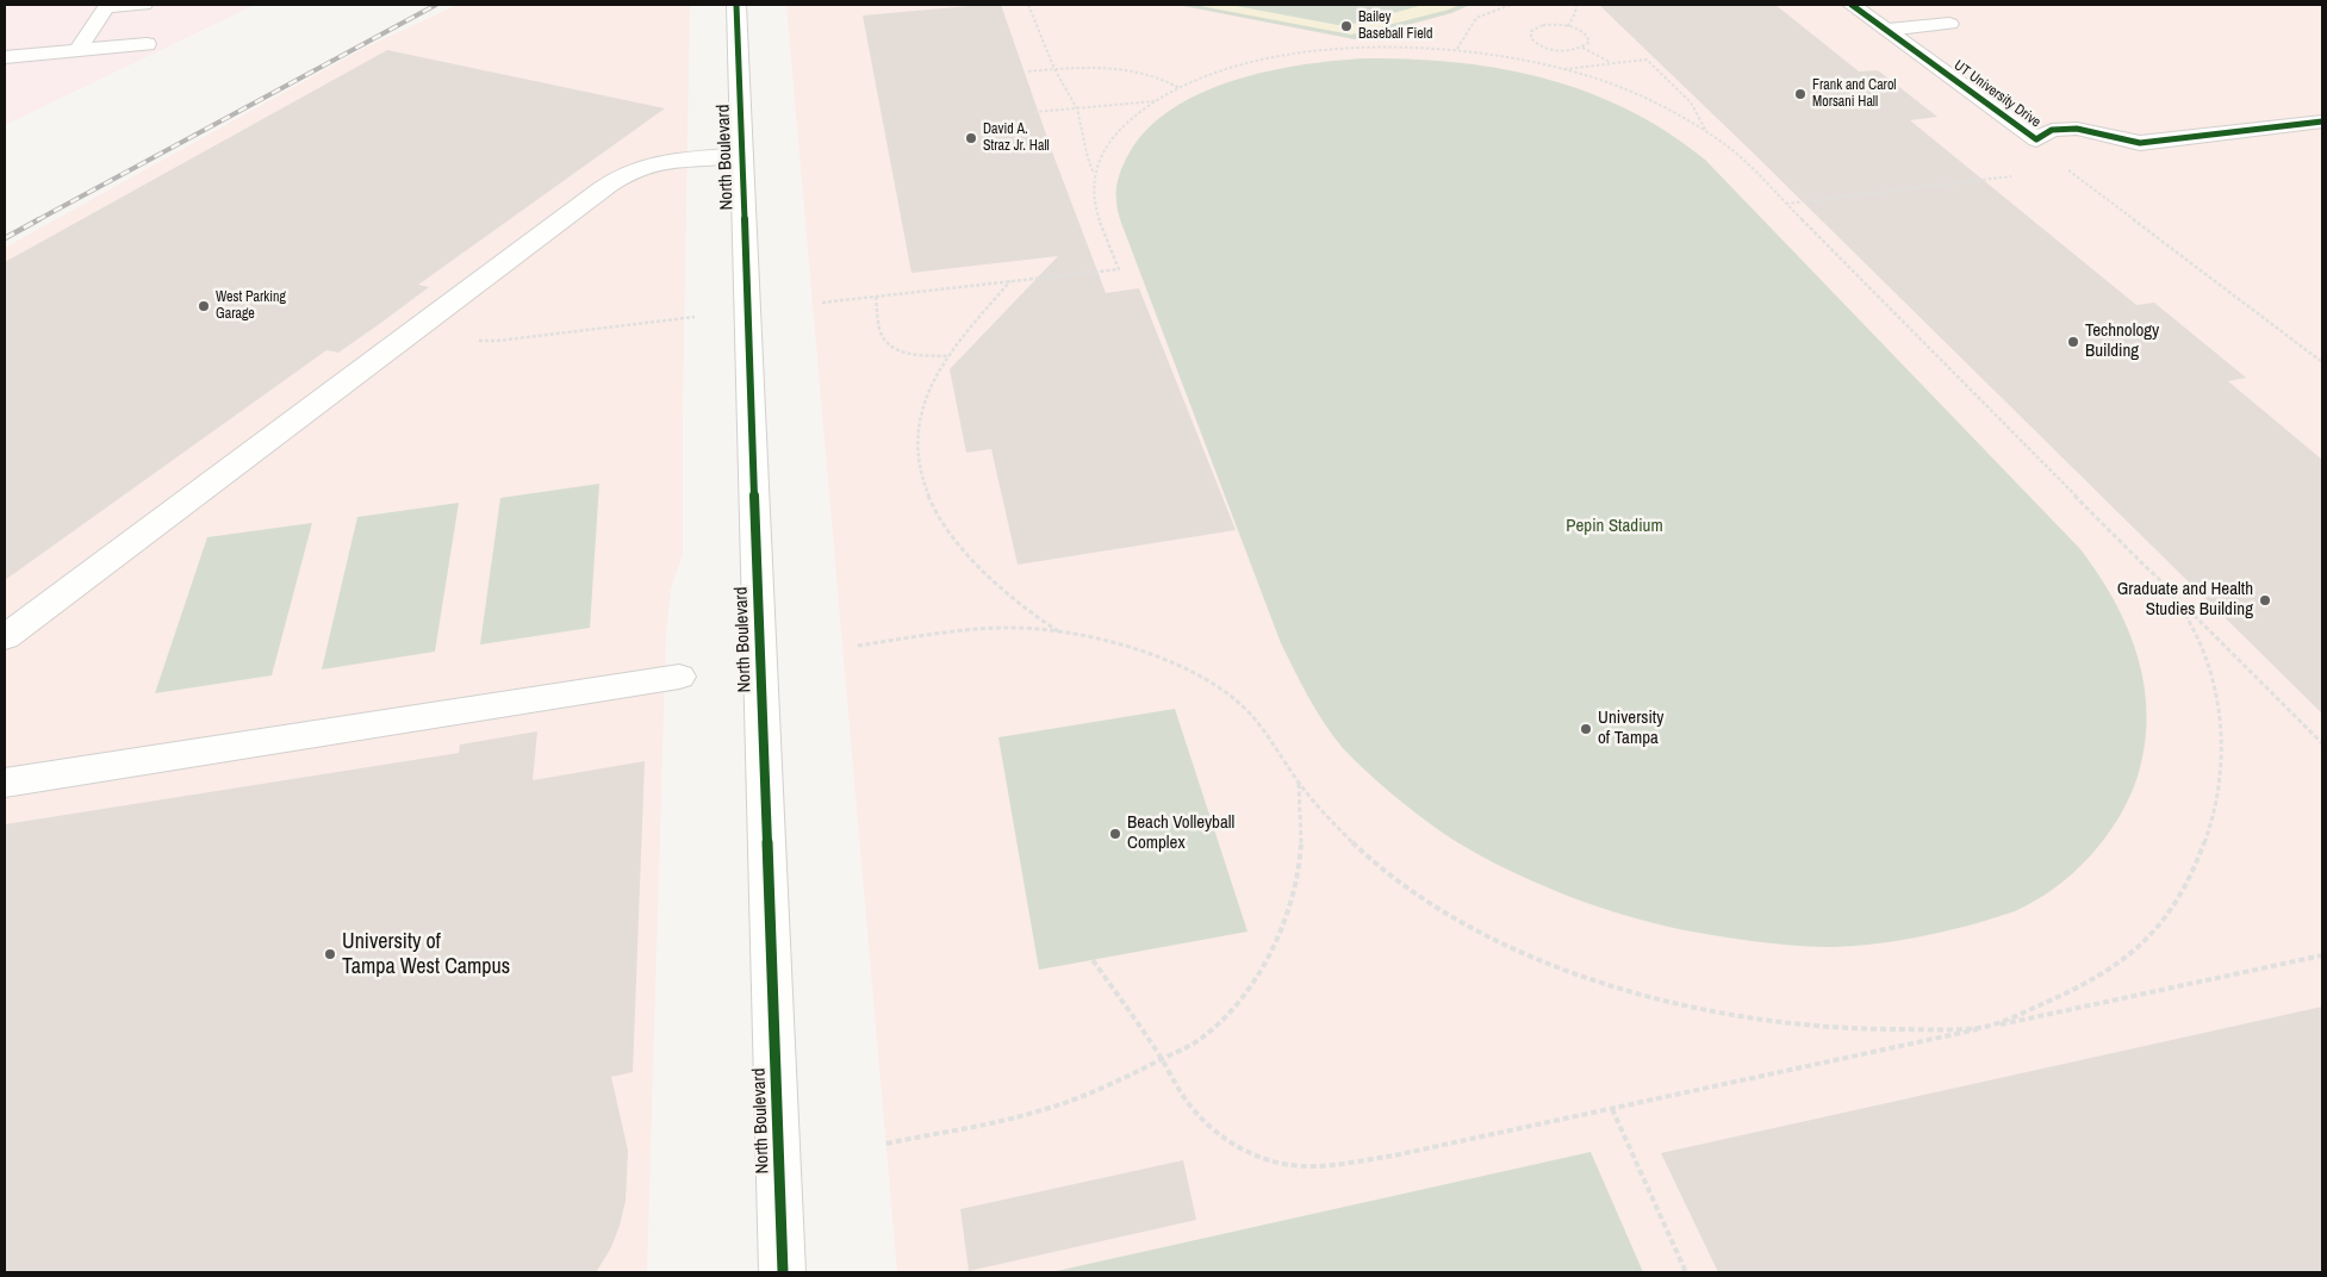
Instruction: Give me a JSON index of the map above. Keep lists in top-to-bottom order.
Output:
{
  "streets": {
    "street": ["UT University Drive", "North Boulevard"]
  },
  "parks": ["Pepin Stadium"],
  "places": [
    "Bailey Baseball Field",
    "Frank and Carol Morsani Hall",
    "David A. Straz Jr. Hall",
    "West Parking Garage",
    "Technology Building",
    "Graduate and Health Studies Building",
    "University of Tampa",
    "Beach Volleyball Complex",
    "University of Tampa West Campus"
  ]
}
